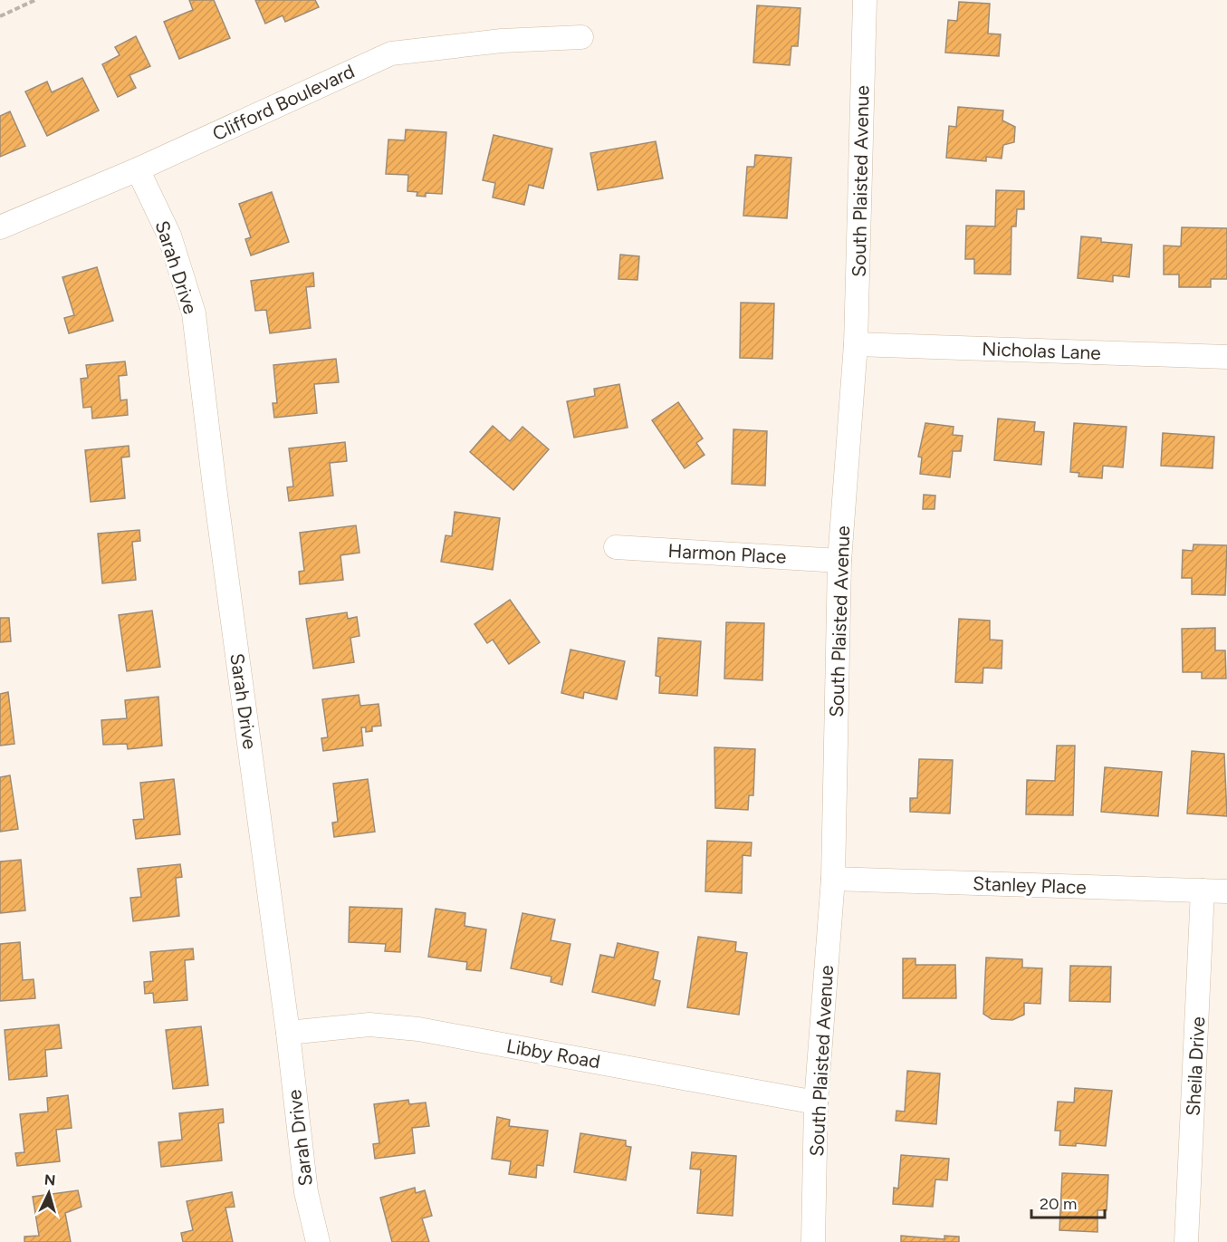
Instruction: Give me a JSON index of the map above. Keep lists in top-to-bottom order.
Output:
{
  "streets": {
    "street": [
      "Clifford Boulevard",
      "South Plaisted Avenue",
      "Sarah Drive",
      "Nicholas Lane",
      "Harmon Place",
      "Stanley Place",
      "Libby Road",
      "Sheila Drive"
    ]
  },
  "crossings": [
    ["Clifford Boulevard", "Sarah Drive"],
    ["South Plaisted Avenue", "Nicholas Lane"],
    ["South Plaisted Avenue", "Harmon Place"],
    ["South Plaisted Avenue", "Stanley Place"],
    ["South Plaisted Avenue", "Libby Road"],
    ["Sarah Drive", "Libby Road"],
    ["Stanley Place", "Sheila Drive"]
  ],
  "scale_bar": "20 m",
  "north": "top"
}
